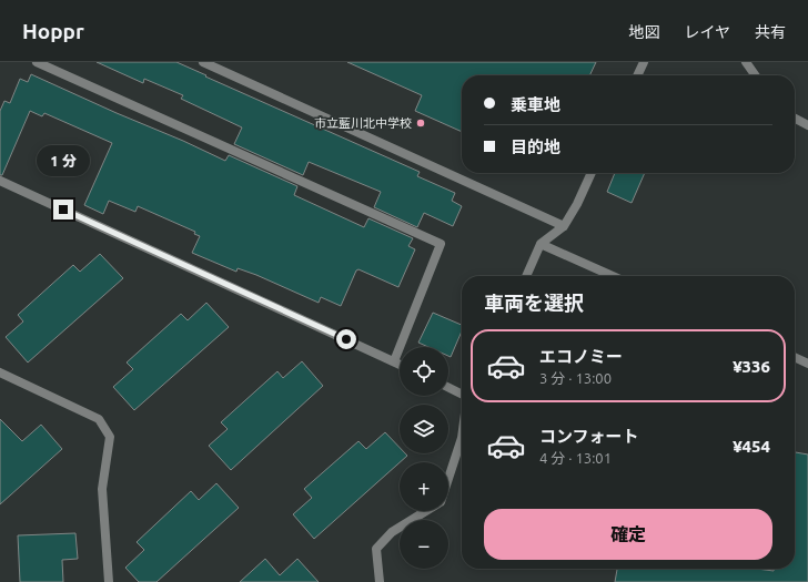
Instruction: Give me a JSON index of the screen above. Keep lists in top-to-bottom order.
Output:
{
  "places": ["市立藍川北中学校"],
  "page": {
    "header": "Hoppr",
    "nav": ["地図", "レイヤ", "共有"],
    "banner": ["乗車地", "目的地"],
    "bubble": "1 分",
    "heading": "車両を選択",
    "list": [
      {
        "name": "エコノミー",
        "note": "3 分 · 13:00",
        "value": "¥336"
      },
      {
        "name": "コンフォート",
        "note": "4 分 · 13:01",
        "value": "¥454"
      }
    ],
    "map_buttons": ["+", "−"],
    "buttons": "確定"
  }
}
